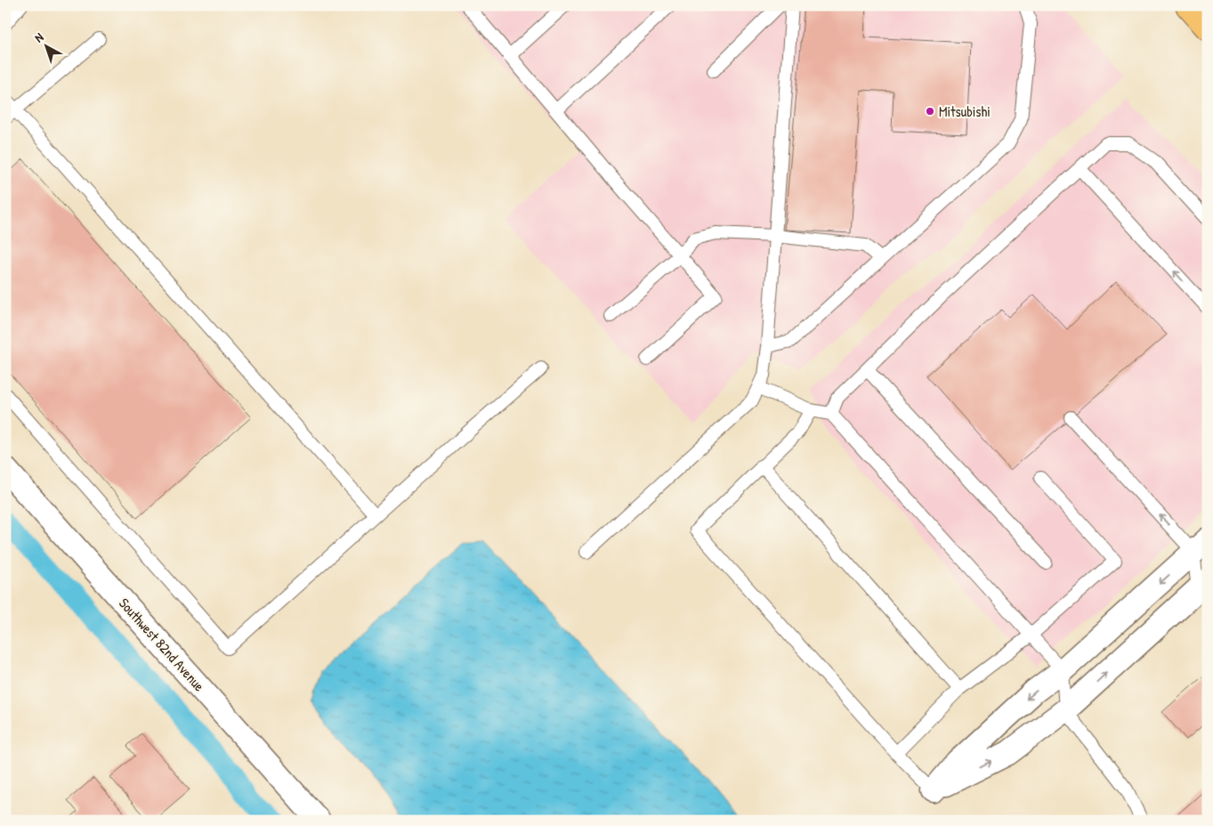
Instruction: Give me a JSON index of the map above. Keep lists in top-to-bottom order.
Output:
{
  "streets": {
    "street": ["Southwest 82nd Avenue"]
  },
  "places": ["Mitsubishi"],
  "north": "top left"
}
